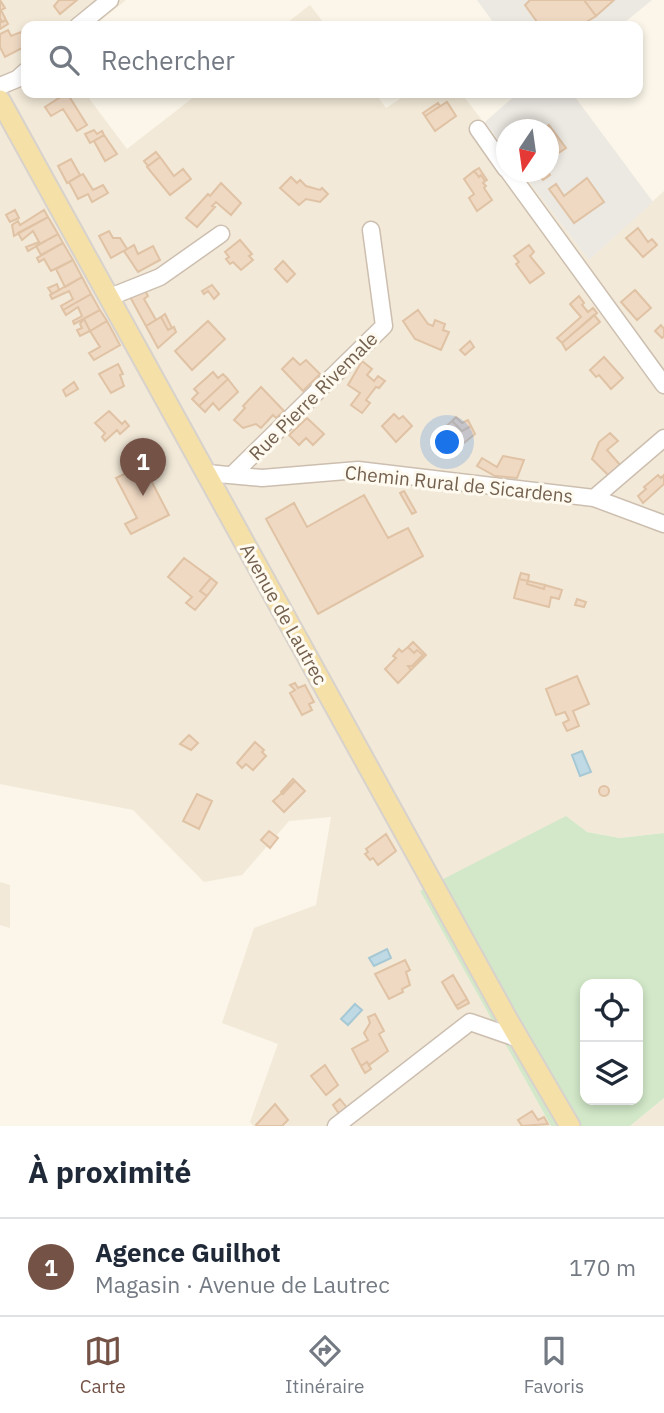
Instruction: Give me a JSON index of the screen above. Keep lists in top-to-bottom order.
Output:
{
  "streets": {
    "main road": ["Avenue de Lautrec"],
    "street": ["Rue Pierre Rivemale", "Chemin Rural de Sicardens"]
  },
  "crossings": [
    ["Rue Pierre Rivemale", "Chemin Rural de Sicardens"],
    ["Chemin Rural de Sicardens", "Avenue de Lautrec"]
  ],
  "north": "bottom",
  "page": {
    "search": "Rechercher",
    "pins": "1",
    "heading": "À proximité",
    "list": [
      {
        "mark": "1",
        "name": "Agence Guilhot",
        "note": "Magasin · Avenue de Lautrec",
        "value": "170 m"
      }
    ],
    "nav": ["Carte", "Itinéraire", "Favoris"]
  }
}
